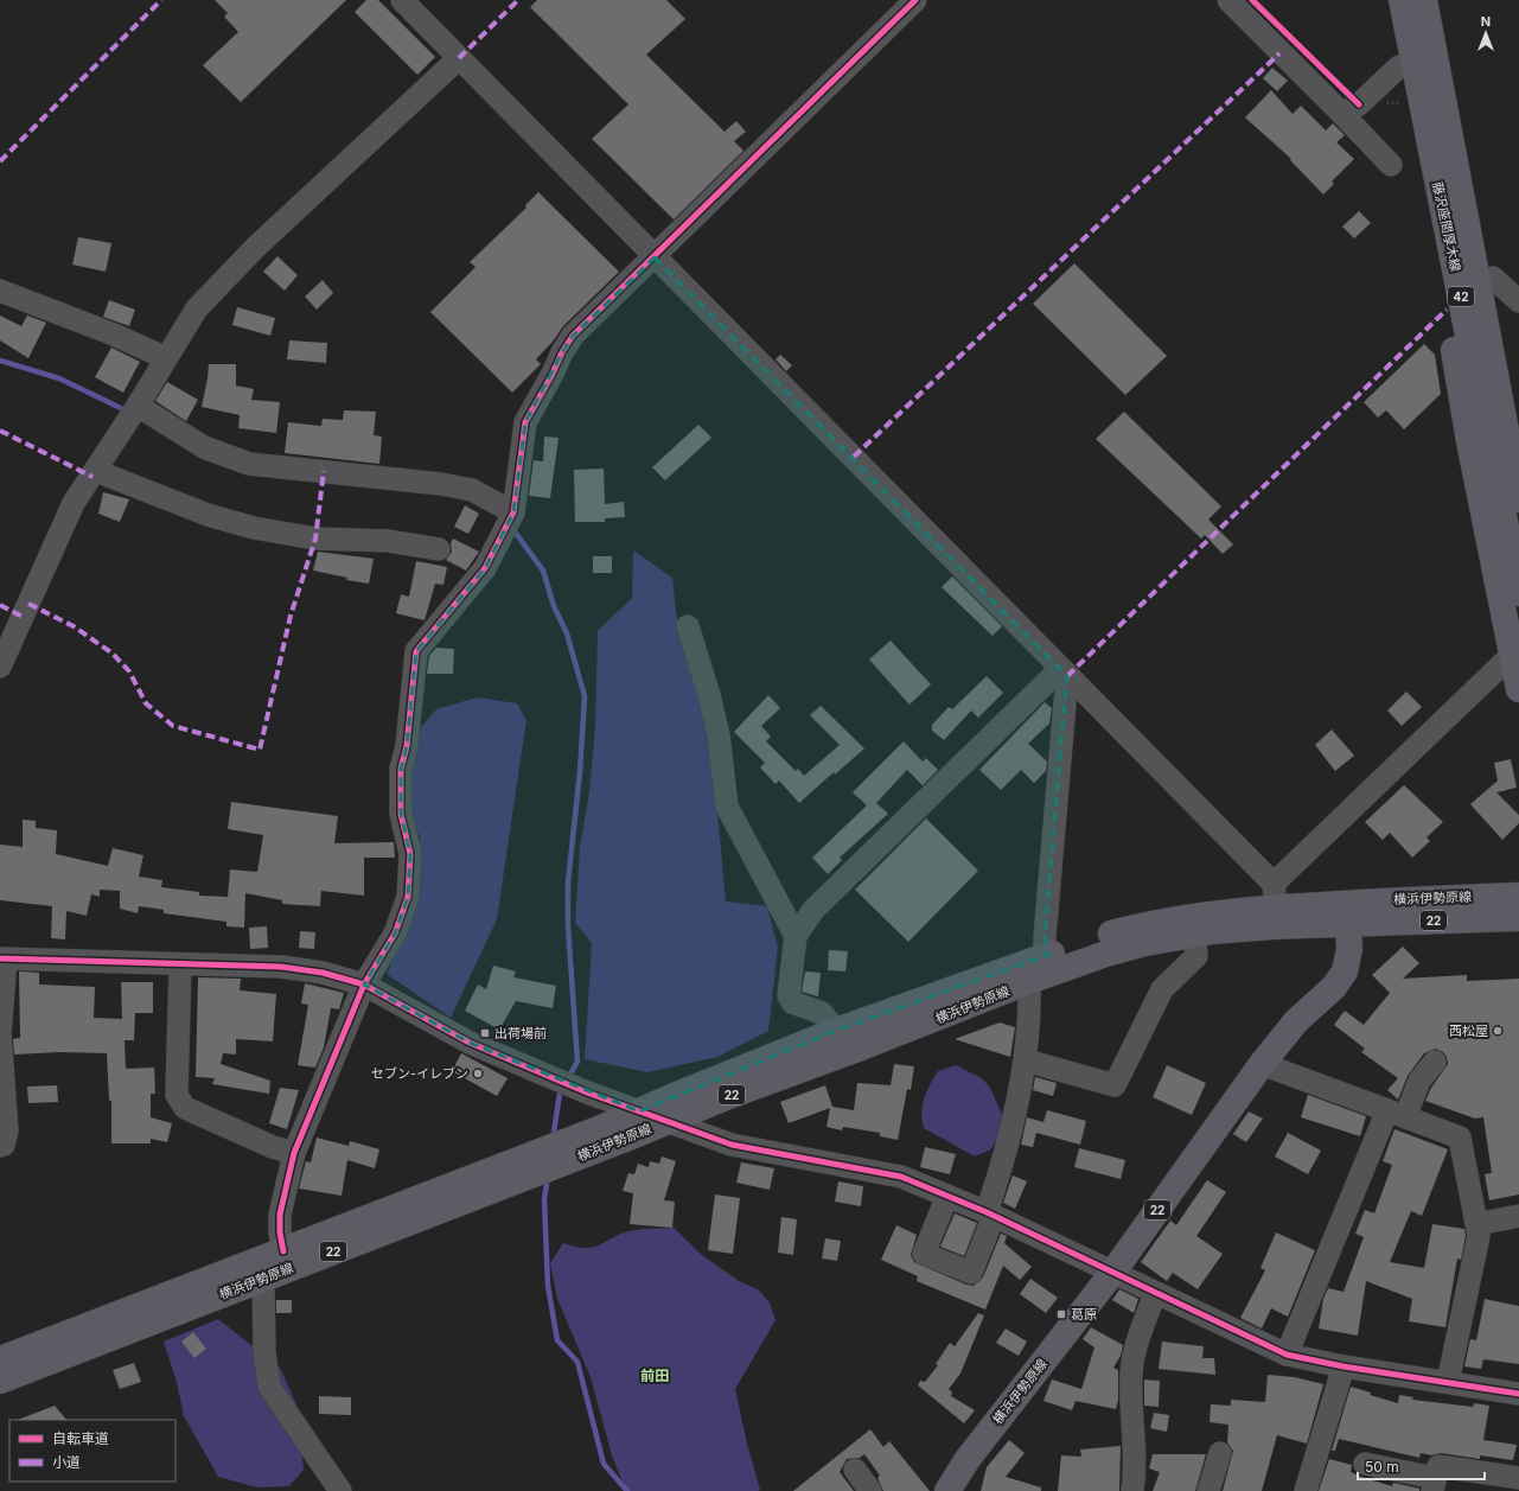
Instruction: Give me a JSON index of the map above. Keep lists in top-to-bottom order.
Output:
{
  "streets": {
    "main road": [
      "藤沢座間厚木線",
      "42",
      "横浜伊勢原線",
      "22"
    ]
  },
  "crossings": [
    ["藤沢座間厚木線", "42"]
  ],
  "districts": ["前田"],
  "places": {
    "other": ["西松屋", "セブン-イレブン"],
    "transit": ["出荷場前", "葛原"]
  },
  "legend": ["自転車道", "小道"],
  "scale_bar": "50 m",
  "north": "top"
}
